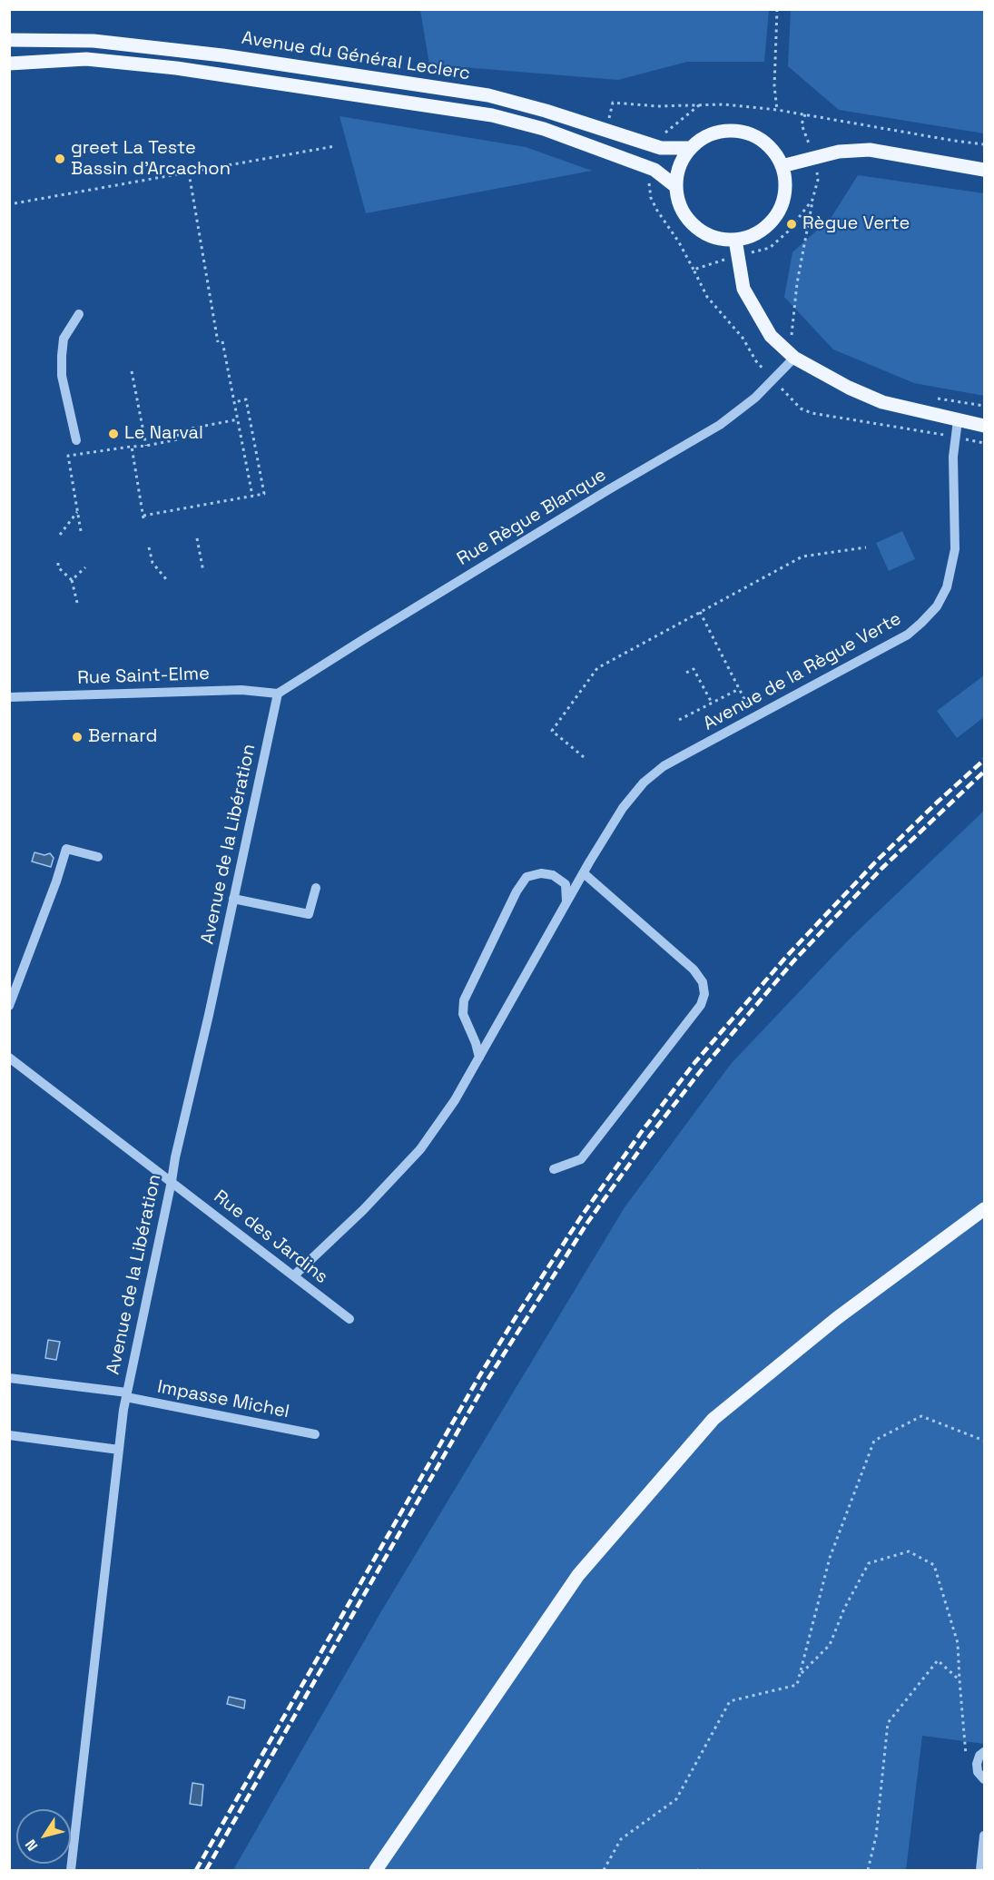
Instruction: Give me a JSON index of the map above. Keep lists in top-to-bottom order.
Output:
{
  "streets": {
    "main road": ["Avenue du Général Leclerc"],
    "street": [
      "Rue Règue Blanque",
      "Avenue de la Règue Verte",
      "Rue Saint-Elme",
      "Avenue de la Libération",
      "Rue des Jardins",
      "Impasse Michel"
    ]
  },
  "crossings": [
    ["Rue Règue Blanque", "Rue Saint-Elme"],
    ["Rue Règue Blanque", "Avenue de la Libération"],
    ["Avenue de la Règue Verte", "Rue des Jardins"],
    ["Rue Saint-Elme", "Avenue de la Libération"],
    ["Avenue de la Libération", "Rue des Jardins"],
    ["Avenue de la Libération", "Impasse Michel"]
  ],
  "places": [
    "greet La Teste Bassin d'Arcachon",
    "Règue Verte",
    "Le Narval",
    "Bernard"
  ],
  "north": "bottom left"
}
